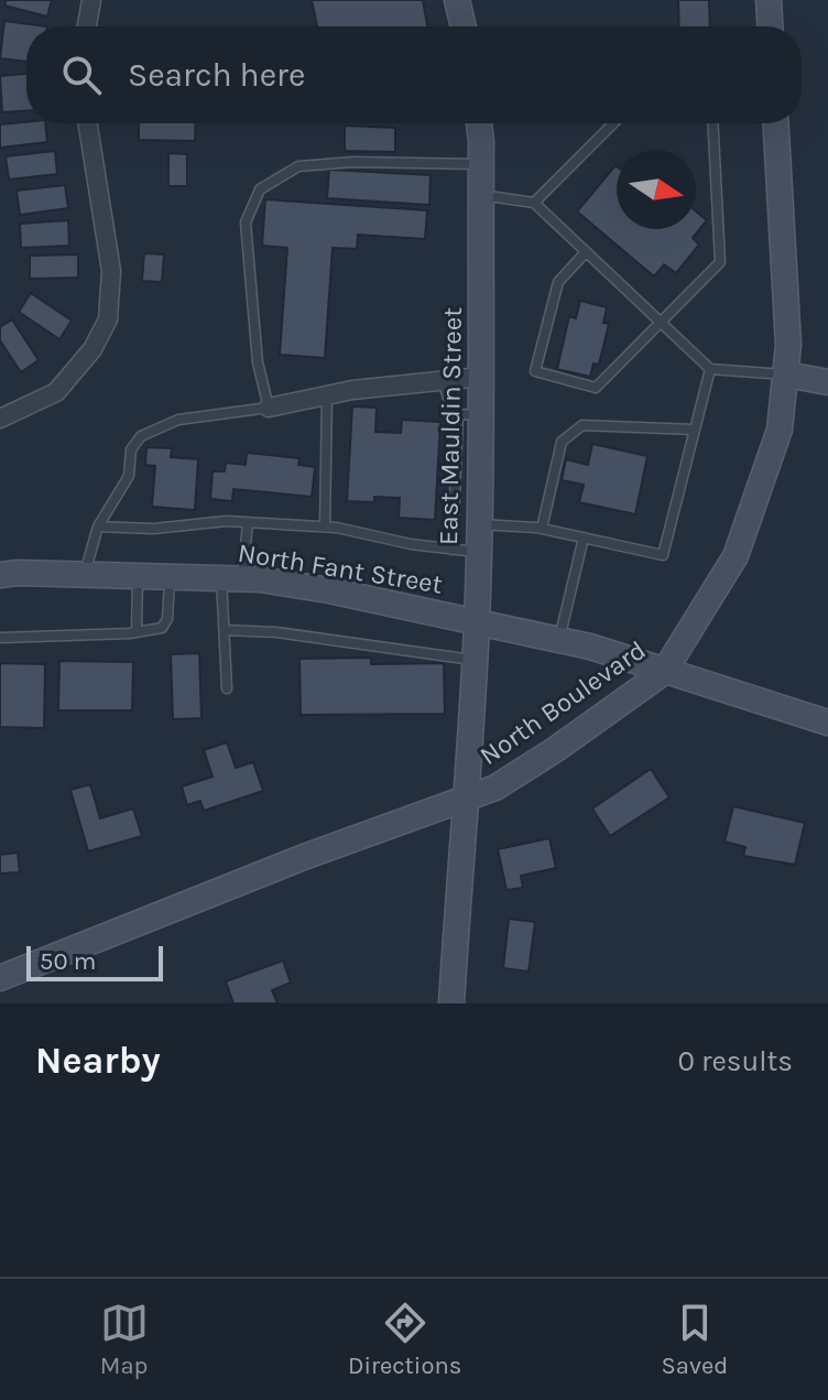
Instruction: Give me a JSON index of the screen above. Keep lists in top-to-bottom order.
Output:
{
  "streets": {
    "street": ["East Mauldin Street", "North Fant Street", "North Boulevard"]
  },
  "crossings": [
    ["East Mauldin Street", "North Fant Street"],
    ["East Mauldin Street", "North Boulevard"],
    ["North Fant Street", "North Boulevard"]
  ],
  "scale_bar": "50 m",
  "north": "right",
  "page": {
    "search": "Search here",
    "scale": "50 m",
    "heading": ["Nearby", "0 results"],
    "nav": ["Map", "Directions", "Saved"]
  }
}
